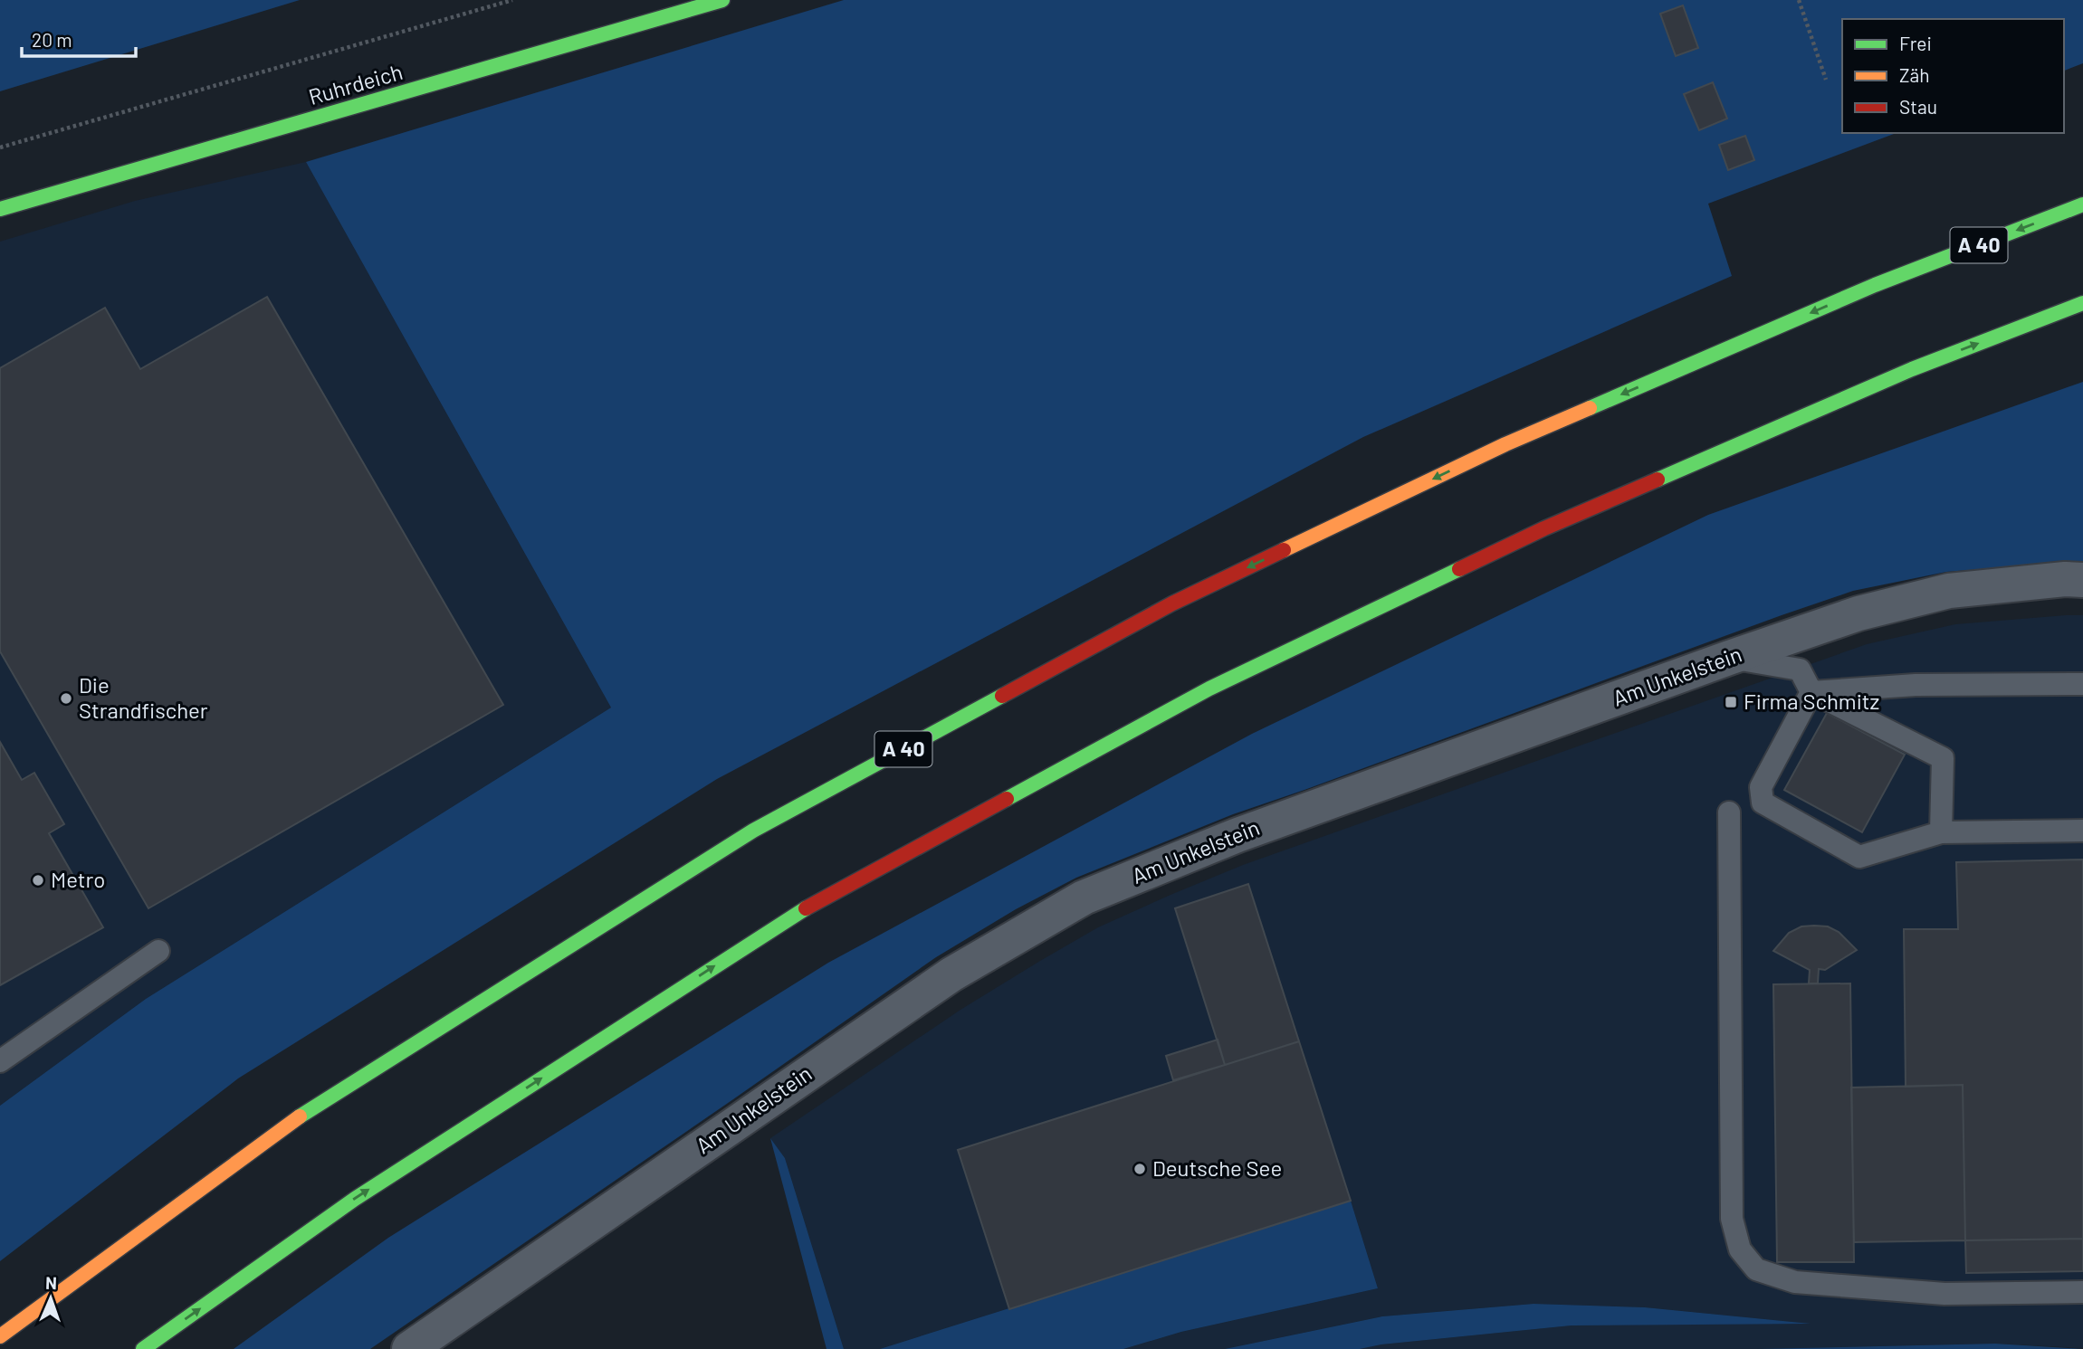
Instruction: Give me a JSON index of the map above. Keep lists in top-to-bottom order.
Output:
{
  "streets": {
    "main road": ["Ruhrdeich", "A 40"],
    "street": ["Am Unkelstein"]
  },
  "places": {
    "other": ["Die Strandfischer", "Metro", "Deutsche See"],
    "transit": ["Firma Schmitz"]
  },
  "legend": ["Frei", "Zäh", "Stau"],
  "scale_bar": "20 m",
  "north": "top"
}
